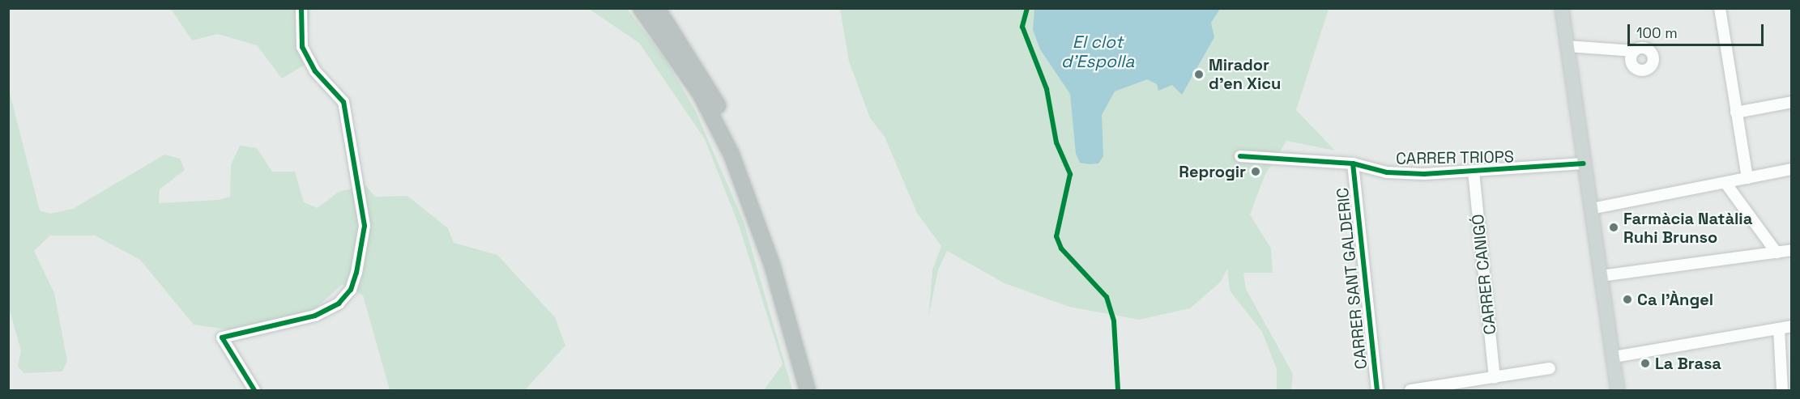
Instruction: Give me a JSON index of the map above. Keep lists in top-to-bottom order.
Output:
{
  "streets": {
    "street": ["CARRER TRIOPS", "CARRER CANIGÓ", "CARRER SANT GALDERIC"]
  },
  "crossings": [
    ["CARRER TRIOPS", "CARRER CANIGÓ"],
    ["CARRER TRIOPS", "CARRER SANT GALDERIC"]
  ],
  "water": ["El clot d'Espolla"],
  "places": [
    "Mirador d'en Xicu",
    "Reprogir",
    "Farmàcia Natàlia Ruhi Brunso",
    "Ca l'Àngel",
    "La Brasa"
  ],
  "scale_bar": "100 m"
}
